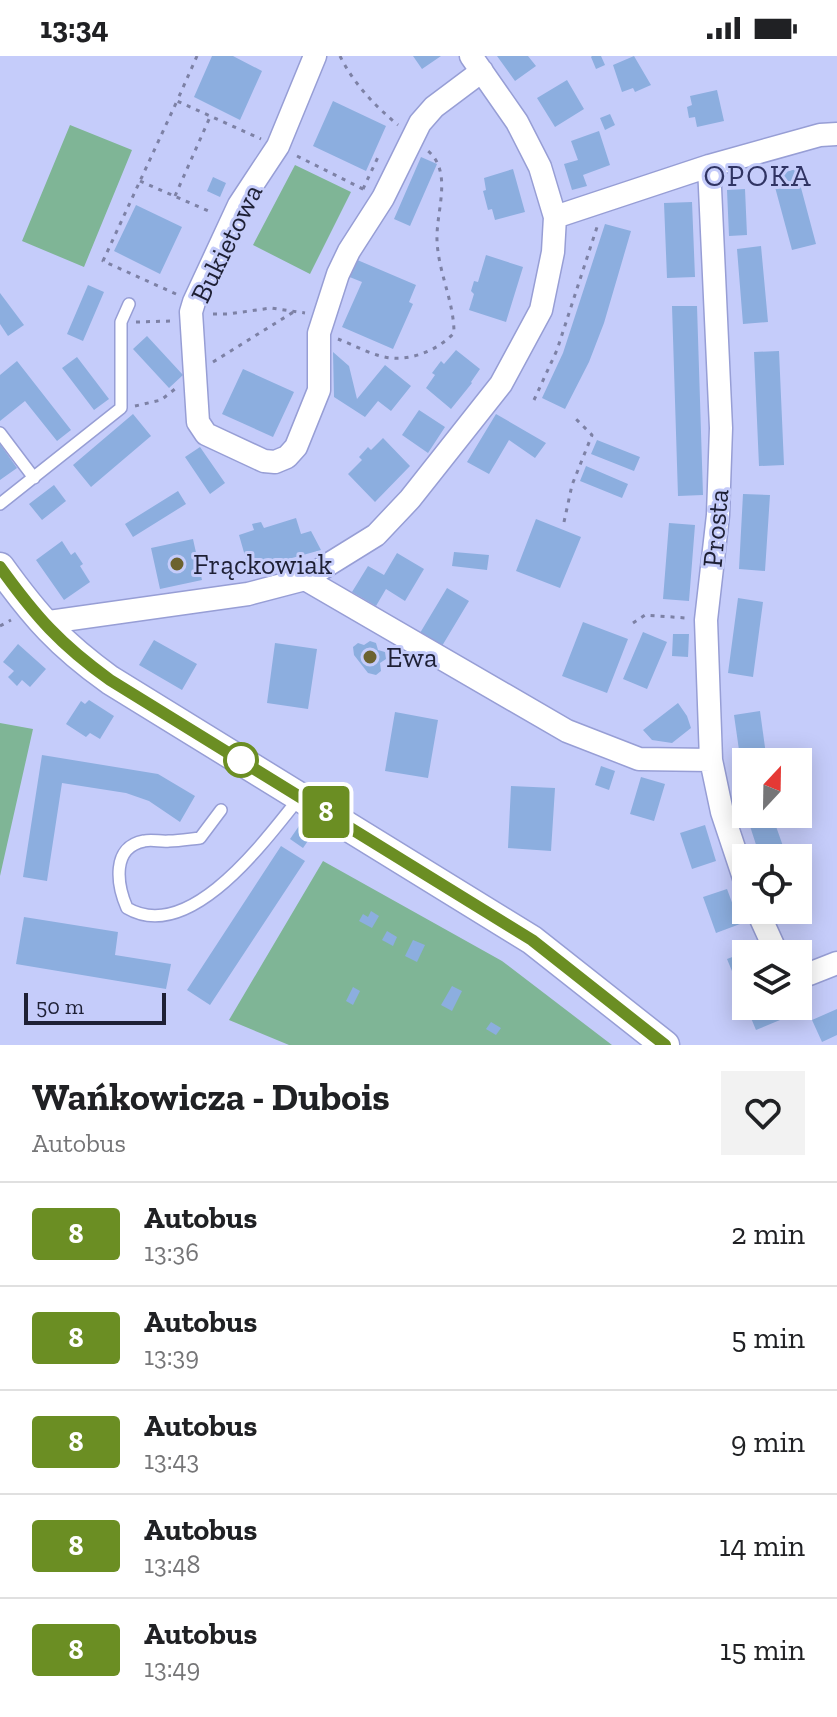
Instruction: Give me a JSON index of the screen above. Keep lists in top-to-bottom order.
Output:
{
  "streets": {
    "street": ["Bukietowa", "Prosta"]
  },
  "districts": ["OPOKA"],
  "places": ["Frąckowiak", "Ewa"],
  "lines": ["bus line 8"],
  "scale_bar": "50 m",
  "north": "top",
  "page": {
    "status": "13:34",
    "on_map": "8",
    "scale": "50 m",
    "heading": ["Wańkowicza - Dubois", "Autobus"],
    "list": [
      {
        "mark": "8",
        "name": "Autobus",
        "note": "13:36",
        "value": "2 min"
      },
      {
        "mark": "8",
        "name": "Autobus",
        "note": "13:39",
        "value": "5 min"
      },
      {
        "mark": "8",
        "name": "Autobus",
        "note": "13:43",
        "value": "9 min"
      },
      {
        "mark": "8",
        "name": "Autobus",
        "note": "13:48",
        "value": "14 min"
      },
      {
        "mark": "8",
        "name": "Autobus",
        "note": "13:49",
        "value": "15 min"
      }
    ]
  }
}
